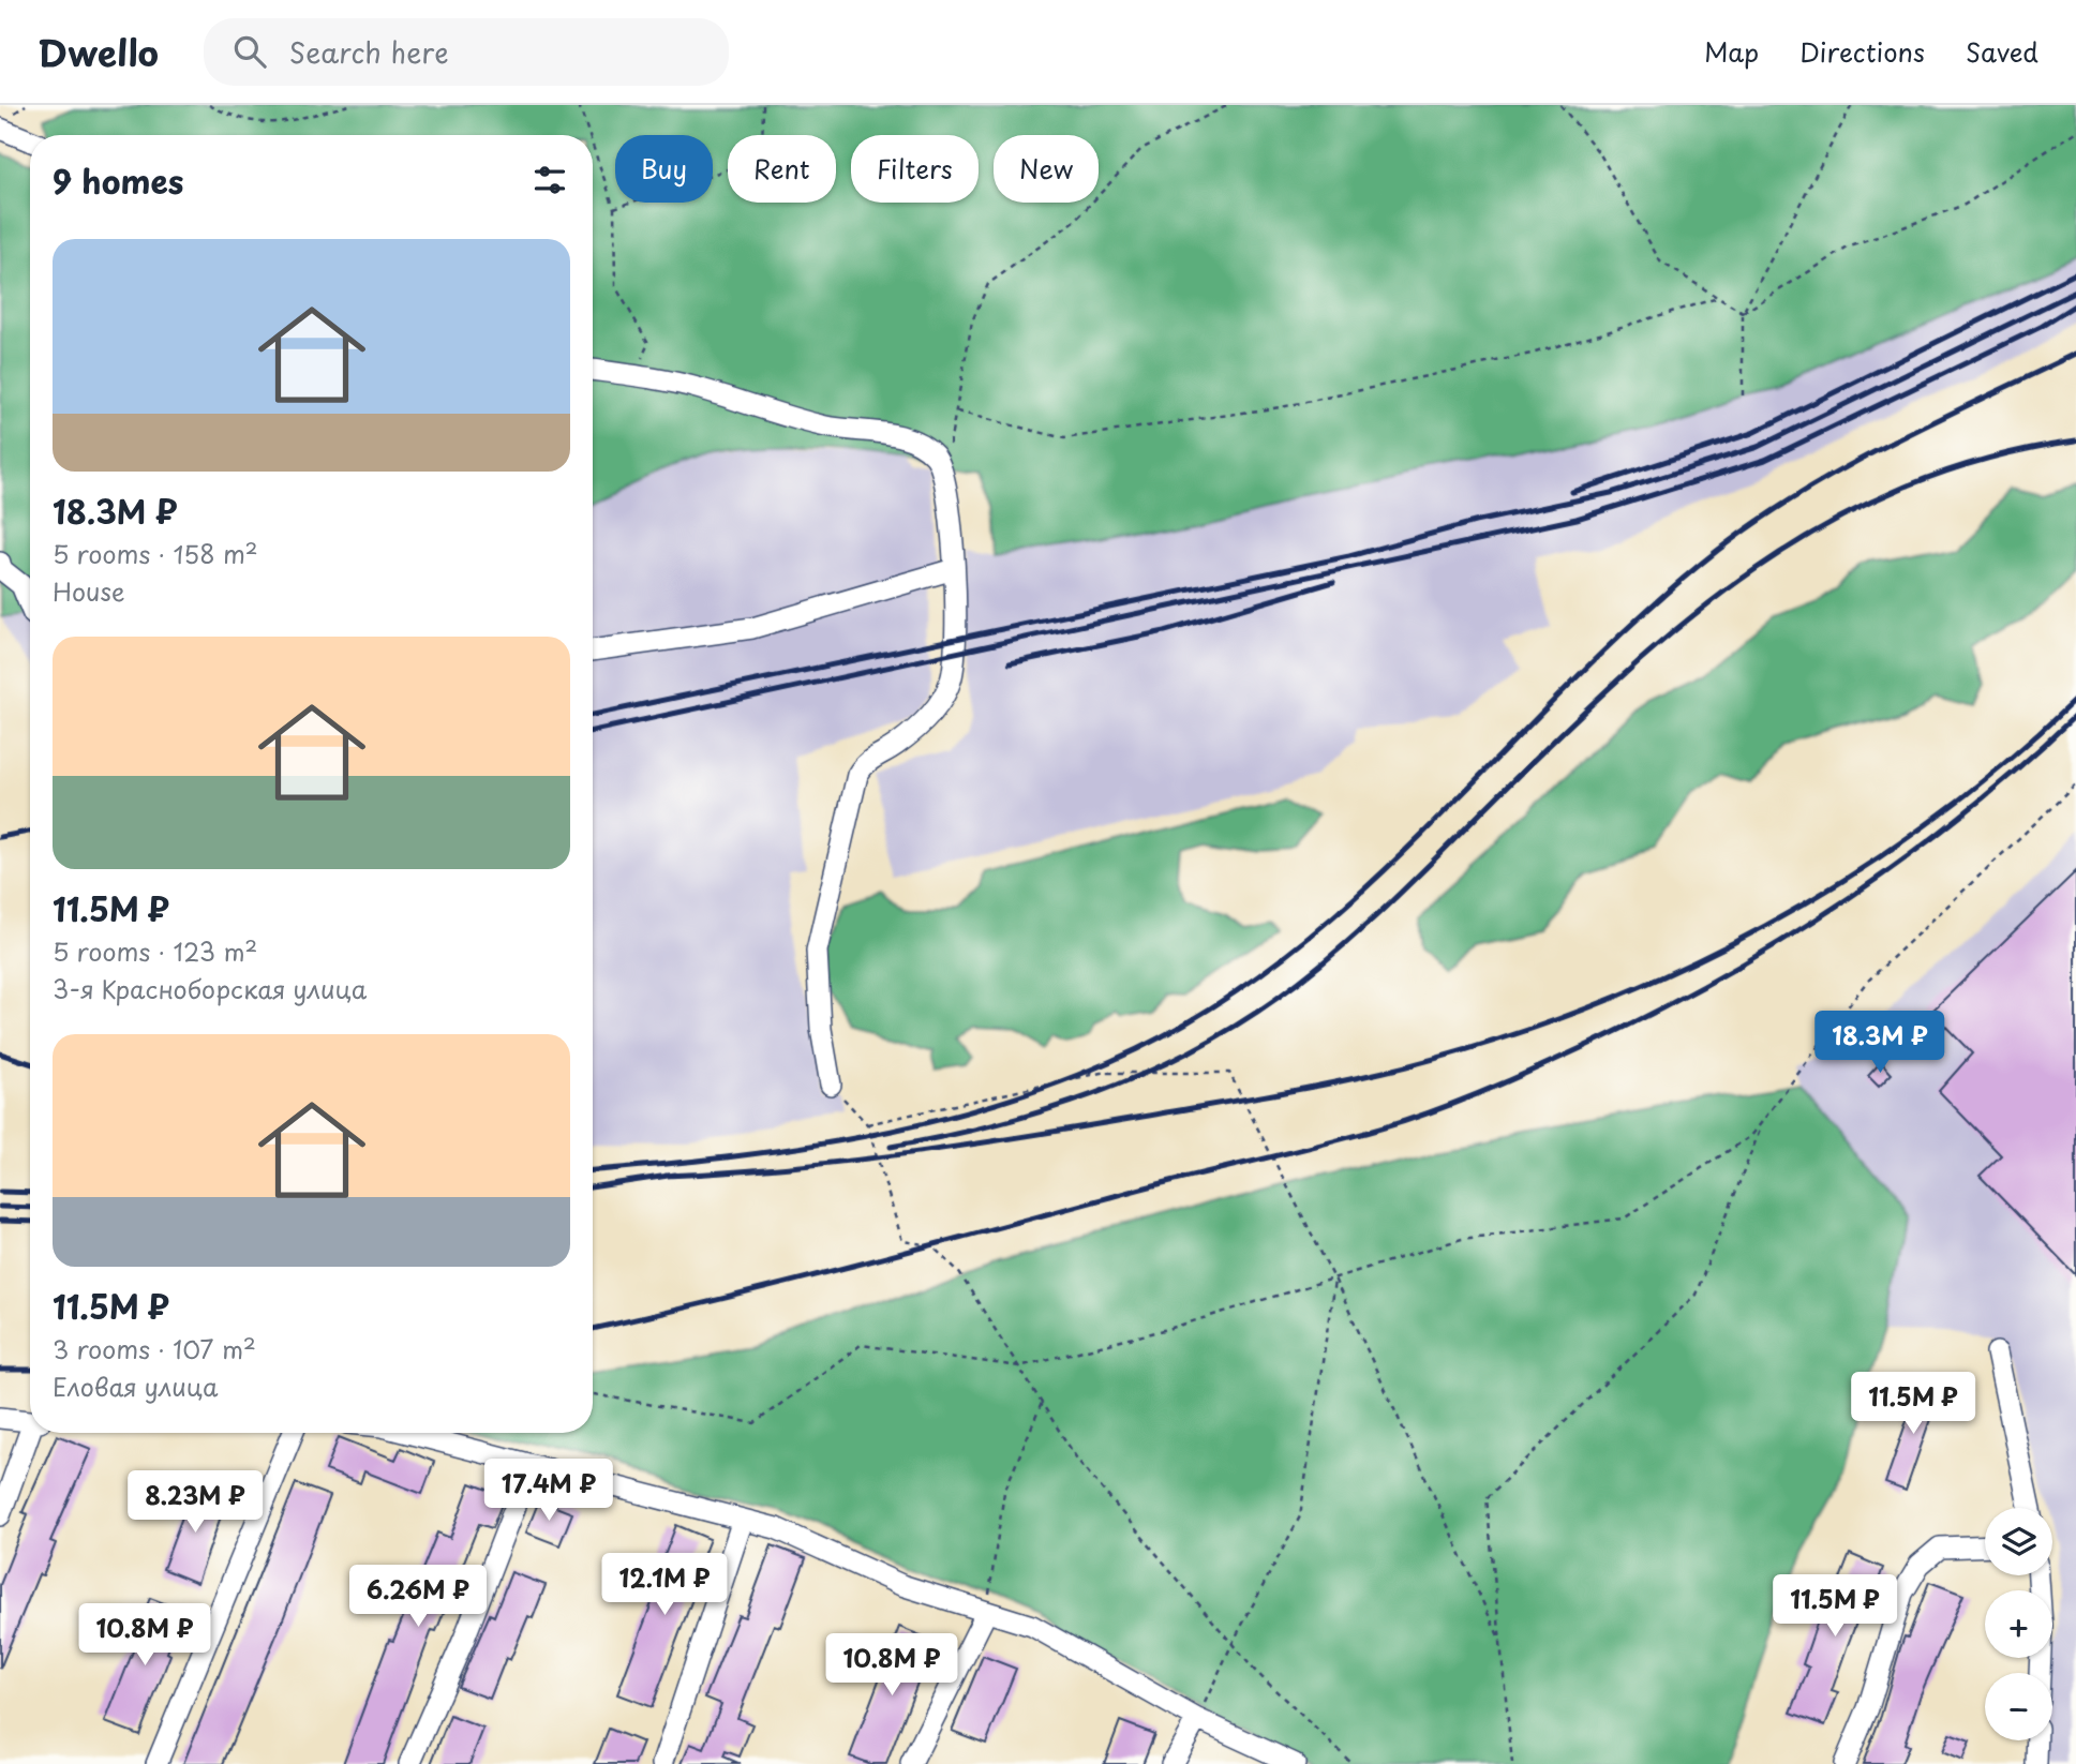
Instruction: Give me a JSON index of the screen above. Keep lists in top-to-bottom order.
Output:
{
  "page": {
    "header": "Dwello",
    "search": "Search here",
    "nav": ["Map", "Directions", "Saved"],
    "chip": [
      "Buy",
      "Rent",
      "Filters",
      "New"
    ],
    "heading": "9 homes",
    "list": [
      {
        "name": "18.3M ₽",
        "note": "5 rooms · 158 m² · House"
      },
      {
        "name": "11.5M ₽",
        "note": "5 rooms · 123 m² · 3-я Красноборская улица"
      },
      {
        "name": "11.5M ₽",
        "note": "3 rooms · 107 m² · Еловая улица"
      }
    ],
    "price": [
      "18.3M ₽",
      "11.5M ₽",
      "17.4M ₽",
      "8.23M ₽",
      "12.1M ₽",
      "6.26M ₽",
      "11.5M ₽",
      "10.8M ₽",
      "10.8M ₽"
    ],
    "map_buttons": ["+", "−"]
  }
}
